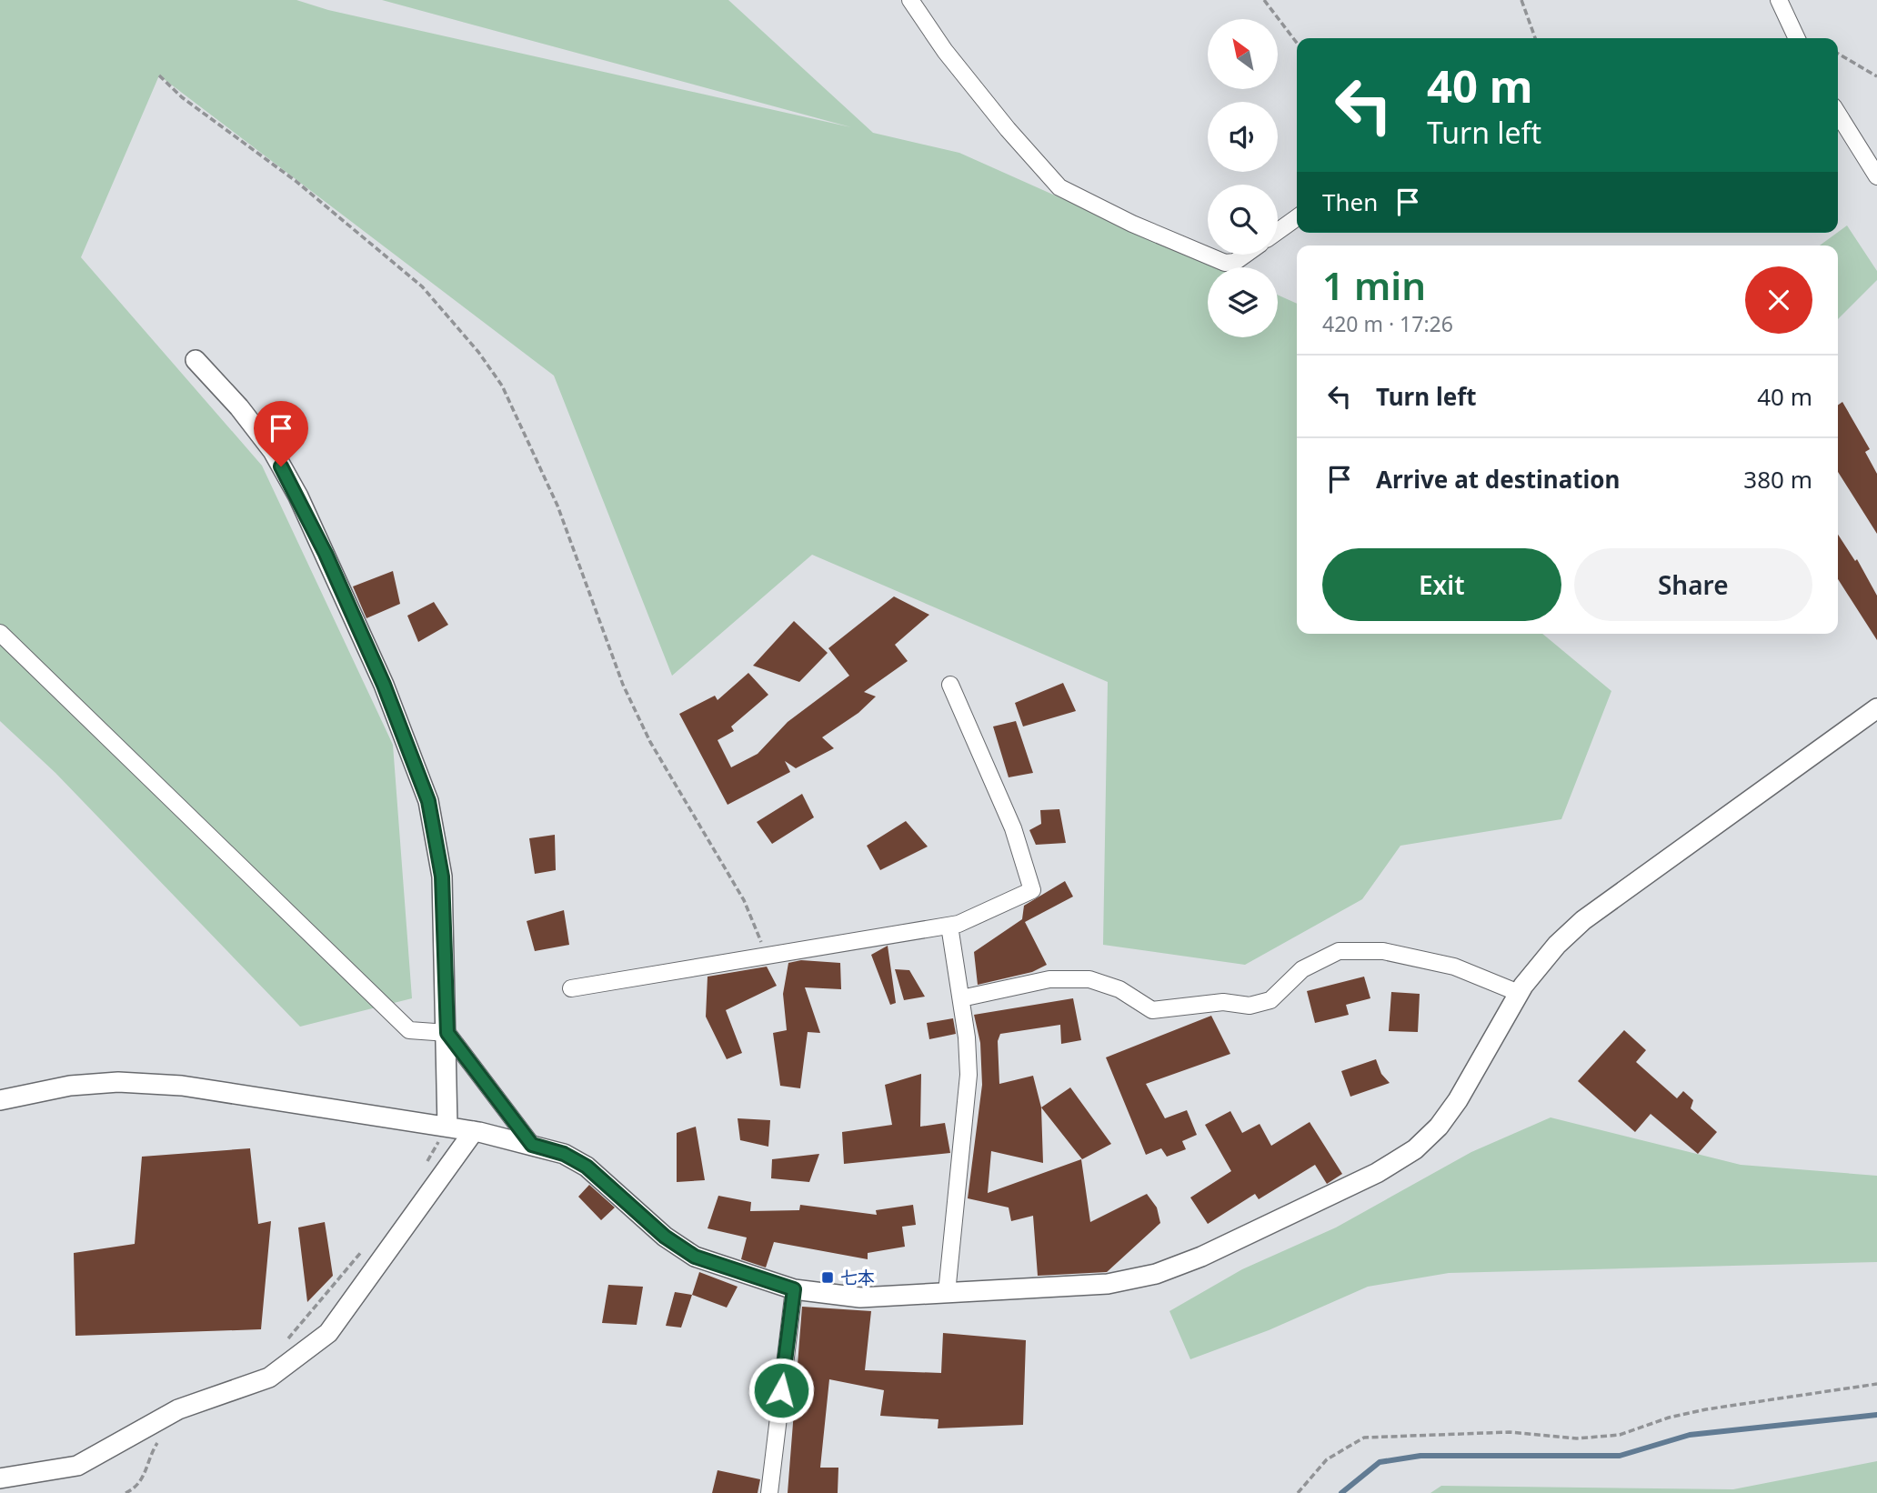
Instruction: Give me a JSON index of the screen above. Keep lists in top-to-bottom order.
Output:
{
  "places": {
    "transit": ["七本"]
  },
  "north": "top left",
  "page": {
    "turn": ["40 m", "Turn left"],
    "then": "Then",
    "heading": ["1 min", "420 m · 17:26"],
    "list": [
      {
        "name": "Turn left",
        "value": "40 m"
      },
      {
        "name": "Arrive at destination",
        "value": "380 m"
      }
    ],
    "buttons": ["Exit", "Share"]
  }
}
